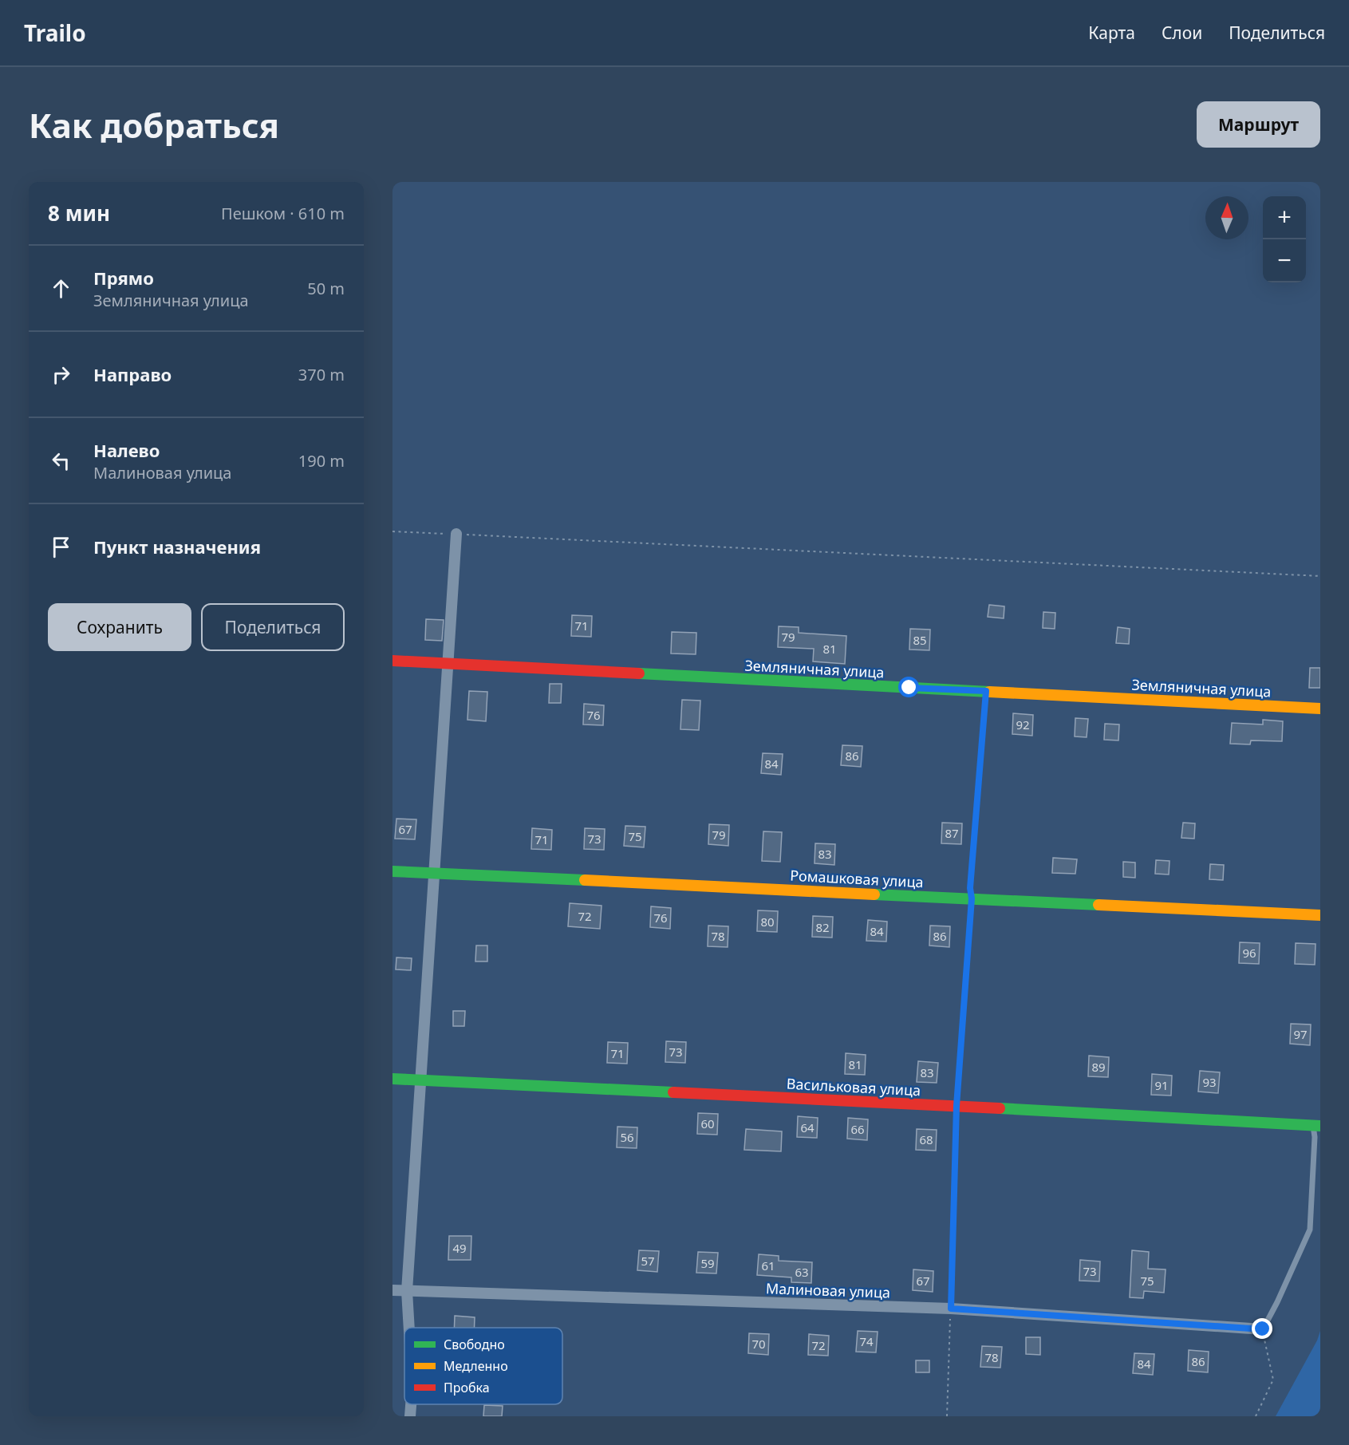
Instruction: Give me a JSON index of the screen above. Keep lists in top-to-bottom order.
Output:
{
  "streets": {
    "street": [
      "Земляничная улица",
      "Ромашковая улица",
      "Васильковая улица",
      "Малиновая улица"
    ]
  },
  "house_numbers": [
    "71",
    "79",
    "85",
    "81",
    "76",
    "92",
    "86",
    "84",
    "67",
    "87",
    "79",
    "75",
    "73",
    "71",
    "83",
    "72",
    "76",
    "80",
    "82",
    "84",
    "78",
    "86",
    "96",
    "97",
    "73",
    "71",
    "81",
    "89",
    "83",
    "93",
    "91",
    "60",
    "64",
    "66",
    "56",
    "68",
    "49",
    "57",
    "59",
    "61",
    "73",
    "63",
    "67",
    "75",
    "74",
    "70",
    "72",
    "78",
    "86",
    "84"
  ],
  "legend": ["Свободно", "Медленно", "Пробка"],
  "north": "top",
  "page": {
    "header": "Trailo",
    "nav": ["Карта", "Слои", "Поделиться"],
    "buttons": [
      "Маршрут",
      ["Сохранить", "Поделиться"]
    ],
    "title": "Как добраться",
    "heading": ["8 мин", "Пешком · 610 m"],
    "map_buttons": ["+", "−"],
    "list": [
      ["Прямо", "Земляничная улица", "50 m"],
      ["Направо", "370 m"],
      ["Налево", "Малиновая улица", "190 m"],
      "Пункт назначения"
    ]
  }
}
